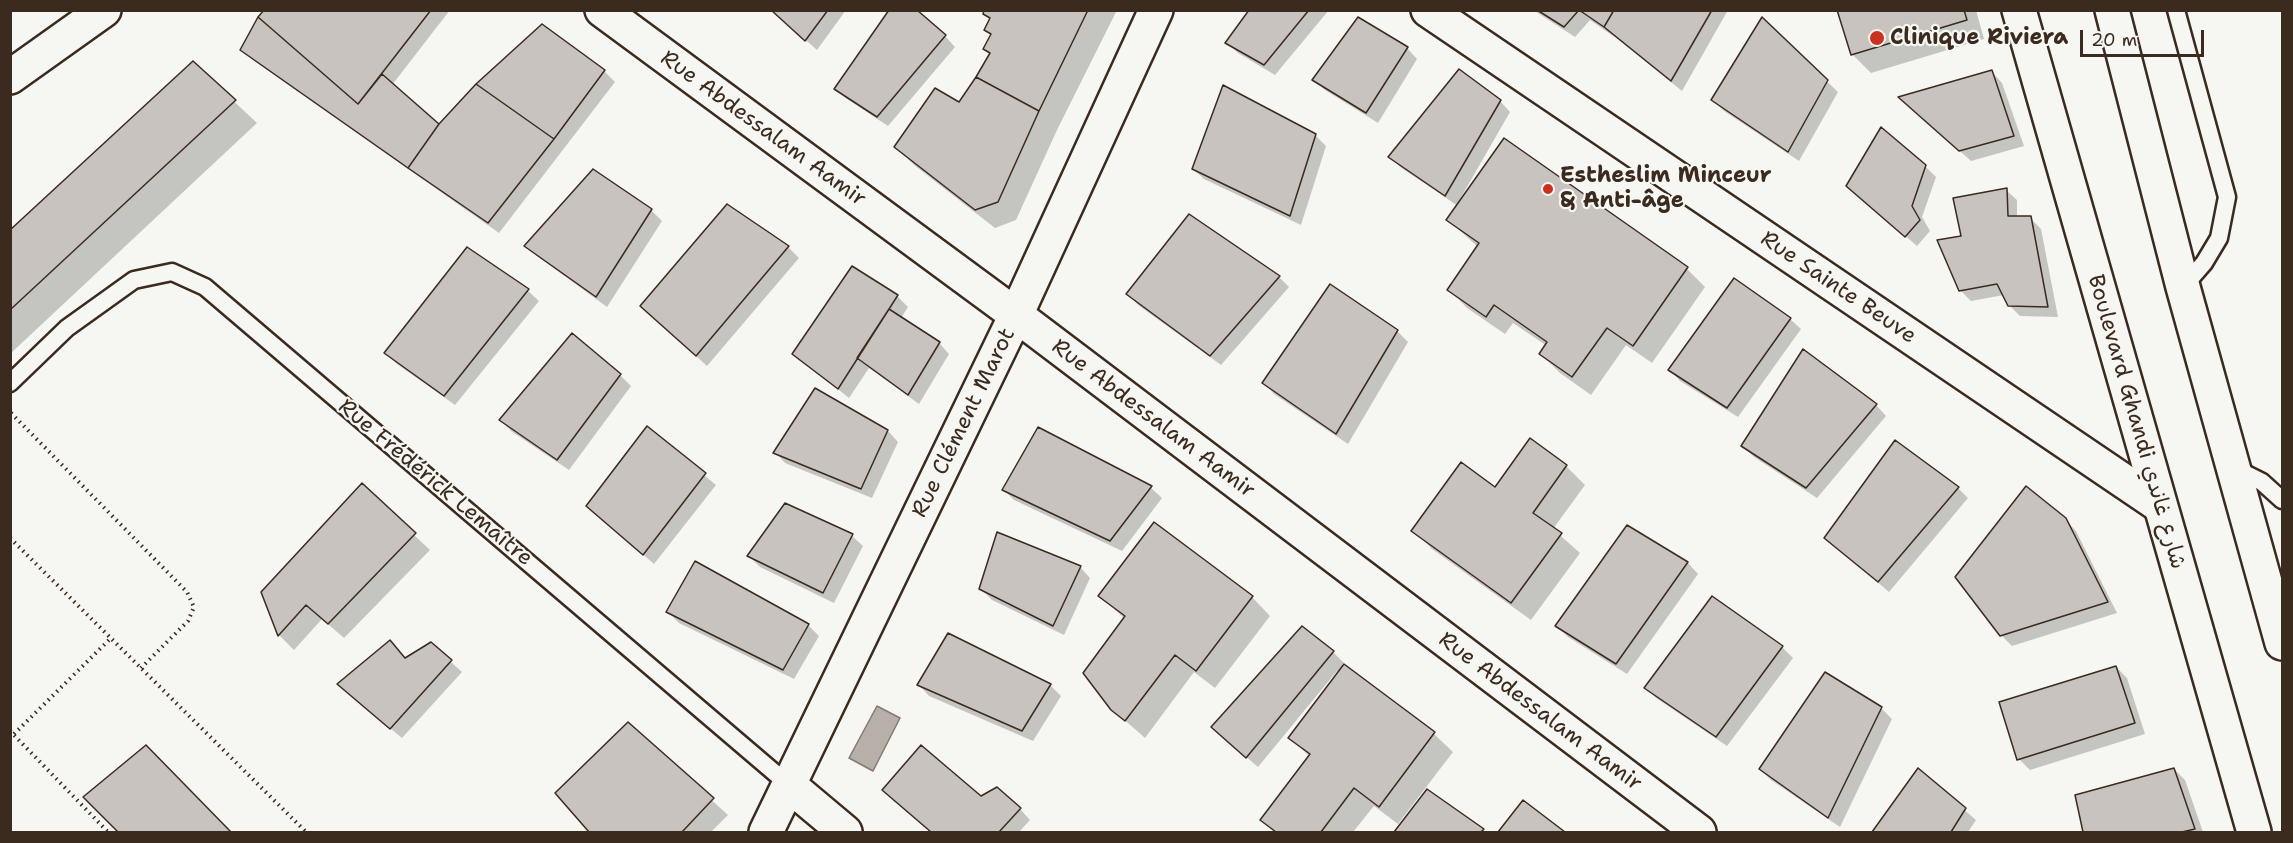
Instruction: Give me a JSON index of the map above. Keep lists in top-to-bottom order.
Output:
{
  "streets": {
    "street": [
      "Rue Abdessalam Aamir",
      "Rue Sainte Beuve",
      "Boulevard Ghandi شارع غاندي",
      "Rue Clément Marot",
      "Rue Frédérick Lemaître"
    ]
  },
  "crossings": [
    ["Rue Abdessalam Aamir", "Rue Clément Marot"],
    ["Rue Sainte Beuve", "Boulevard Ghandi شارع غاندي"],
    ["Rue Clément Marot", "Rue Frédérick Lemaître"]
  ],
  "places": ["Clinique Riviera", "Estheslim Minceur & Anti-âge"],
  "scale_bar": "20 m"
}
